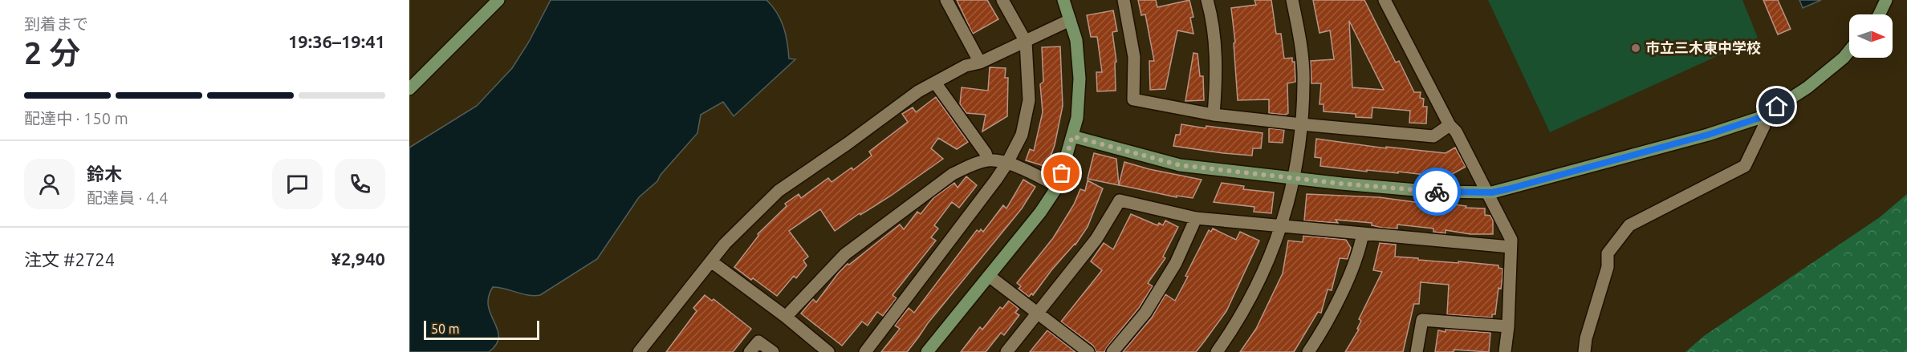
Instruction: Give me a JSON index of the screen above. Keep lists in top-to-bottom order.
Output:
{
  "places": ["市立三木東中学校"],
  "scale_bar": "50 m",
  "north": "right",
  "page": {
    "heading": ["2 分", "到着まで", "19:36–19:41"],
    "panel": [
      "鈴木",
      "配達員 · 4.4",
      "注文 #2724",
      "¥2,940"
    ],
    "bar": "配達中 · 150 m",
    "scale": "50 m"
  }
}
